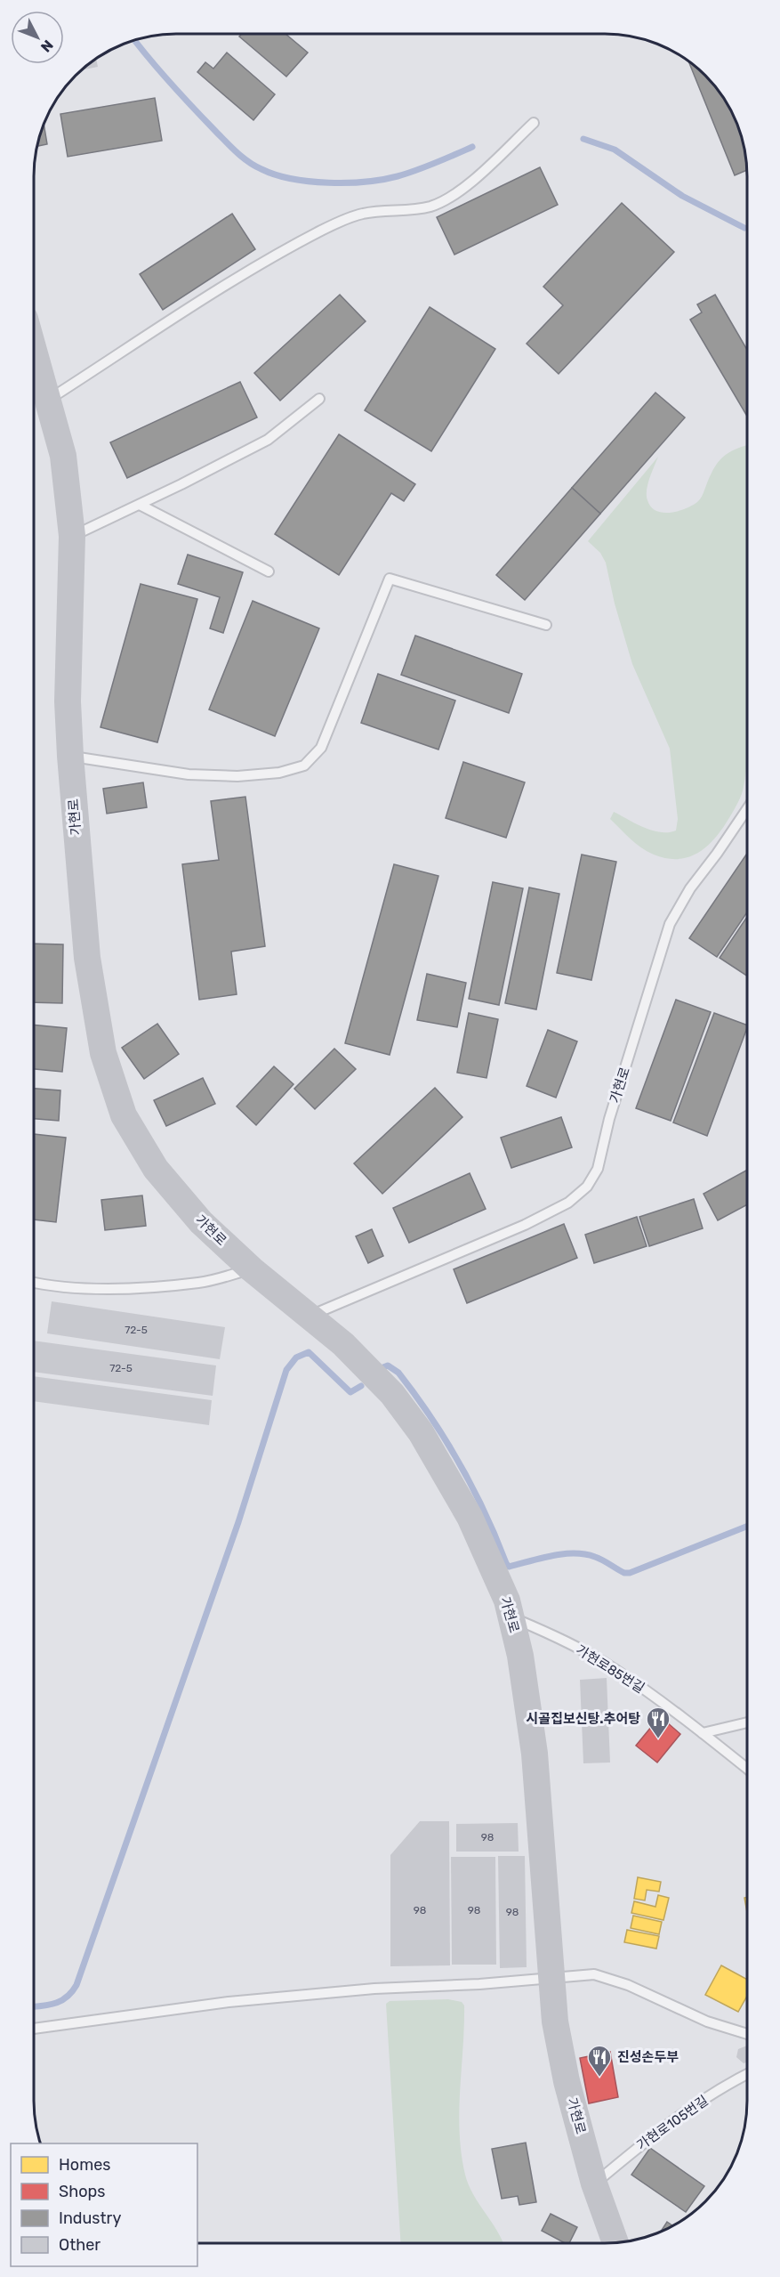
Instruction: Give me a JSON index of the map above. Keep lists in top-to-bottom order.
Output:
{
  "streets": {
    "street": ["가현로"],
    "lane": ["가현로85번길", "가현로105번길"]
  },
  "crossings": [
    ["가현로", "가현로85번길"],
    ["가현로", "가현로105번길"]
  ],
  "places": {
    "restaurant": ["시골집보신탕.추어탕", "진성손두부"]
  },
  "house_numbers": [
    "72-5",
    "72-5",
    "98",
    "98",
    "98",
    "98"
  ],
  "legend": [
    "Homes",
    "Shops",
    "Industry",
    "Other"
  ],
  "north": "bottom right"
}
